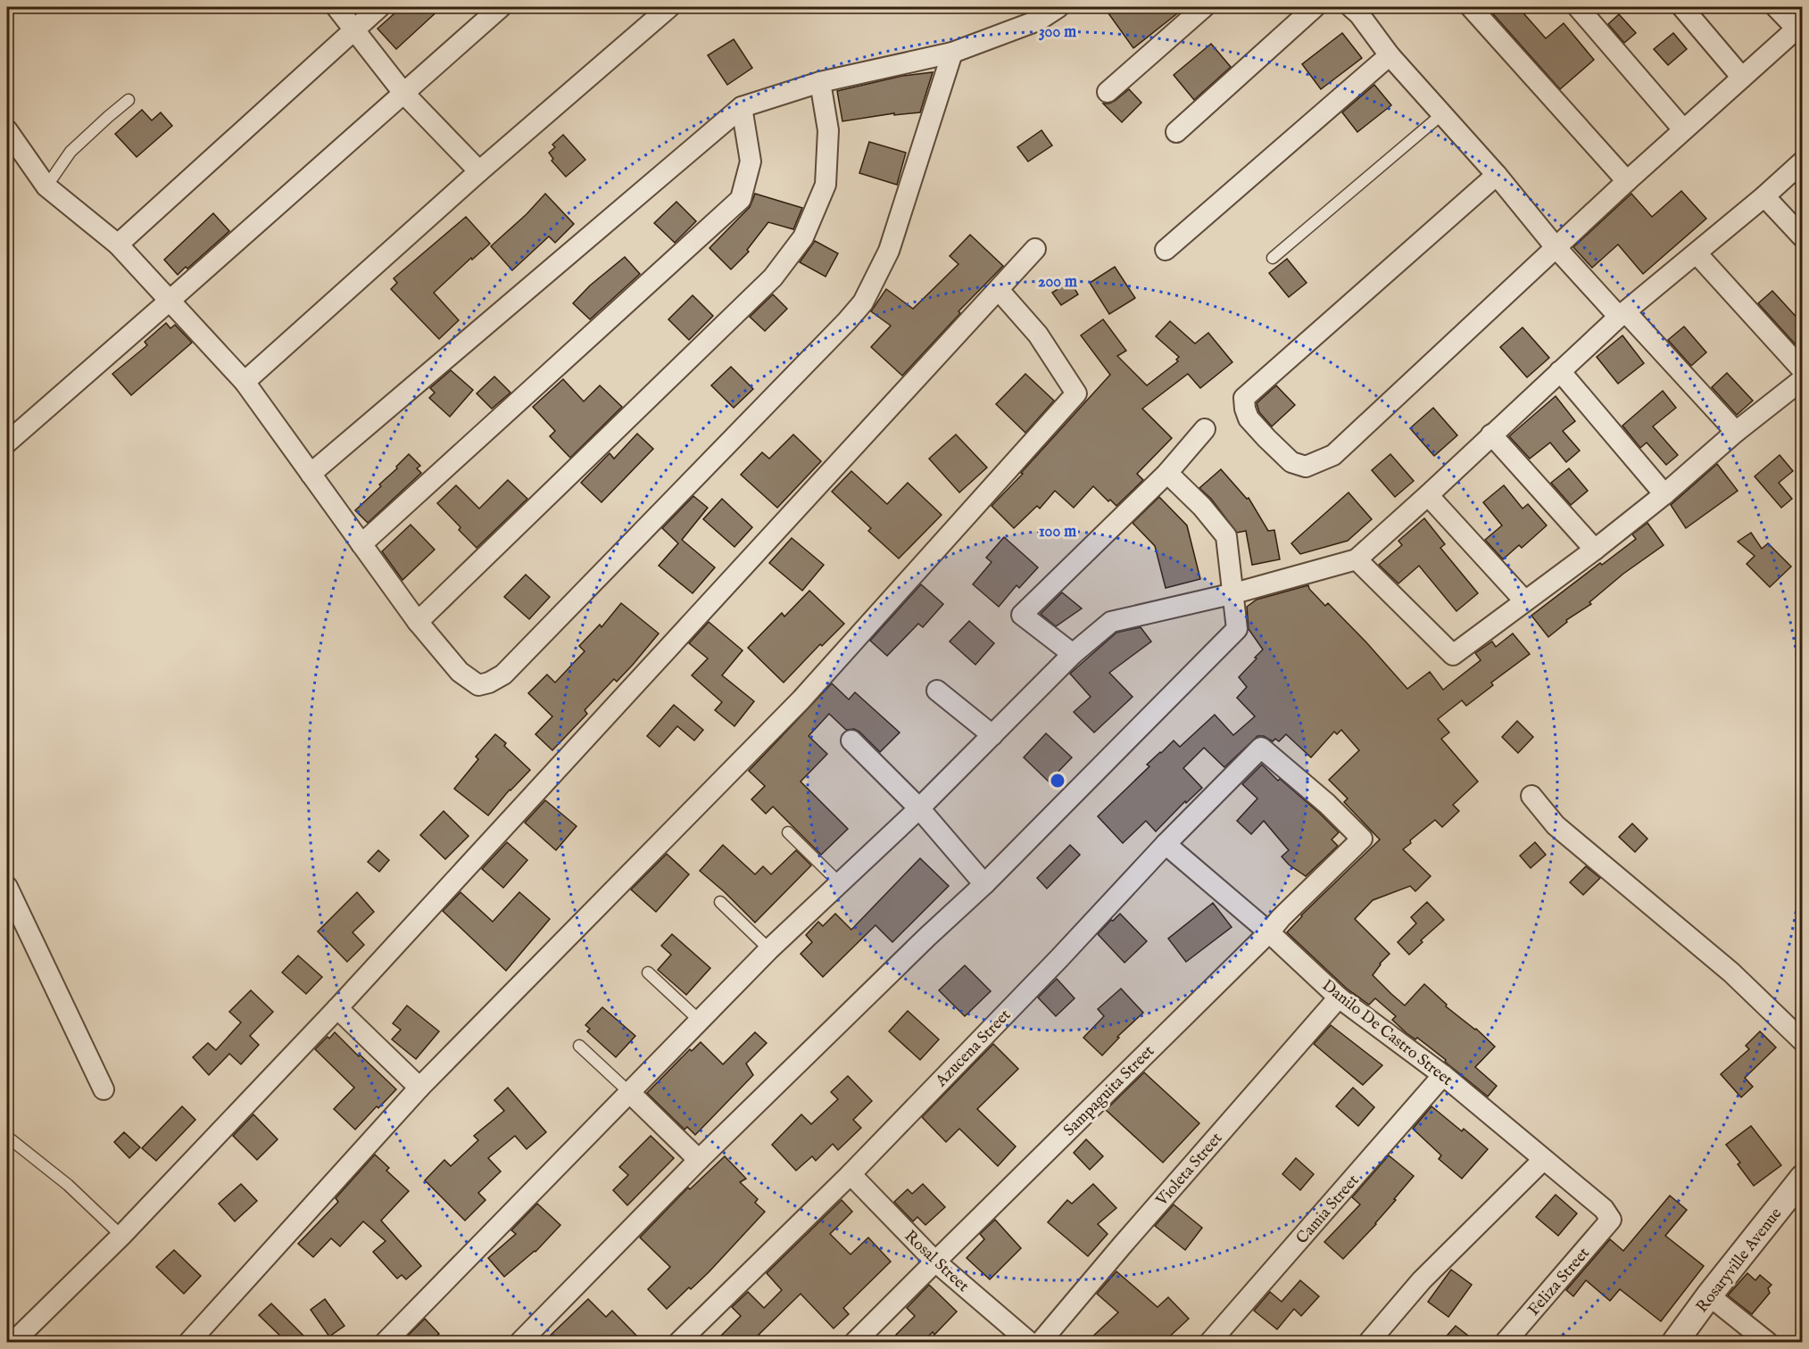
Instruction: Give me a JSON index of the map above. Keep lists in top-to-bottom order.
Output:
{
  "streets": {
    "street": [
      "Danilo De Castro Street",
      "Azucena Street",
      "Sampaguita Street",
      "Violeta Street",
      "Camia Street",
      "Rosaryville Avenue",
      "Rosal Street",
      "Feliza Street"
    ]
  },
  "crossings": [
    ["Danilo De Castro Street", "Azucena Street"],
    ["Danilo De Castro Street", "Sampaguita Street"],
    ["Danilo De Castro Street", "Violeta Street"],
    ["Danilo De Castro Street", "Camia Street"],
    ["Danilo De Castro Street", "Feliza Street"],
    ["Azucena Street", "Sampaguita Street"],
    ["Azucena Street", "Rosal Street"],
    ["Sampaguita Street", "Rosal Street"]
  ],
  "rings": ["300 m", "200 m", "100 m"]
}
